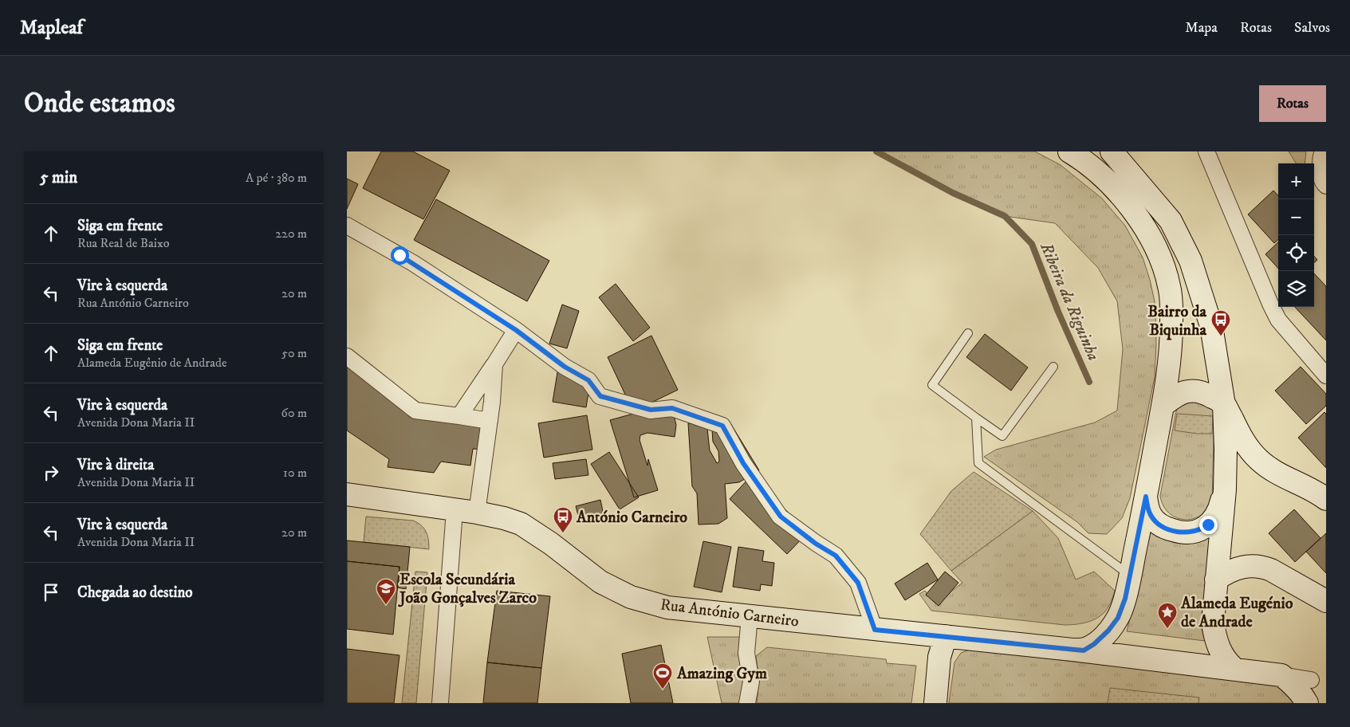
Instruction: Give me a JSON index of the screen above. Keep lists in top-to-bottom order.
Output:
{
  "streets": {
    "street": ["Rua António Carneiro"]
  },
  "water": ["Ribeira da Riguinha"],
  "places": {
    "bus stop": ["Bairro da Biquinha", "António Carneiro"],
    "school or university": ["Escola Secundária João Gonçalves Zarco"],
    "place": ["Alameda Eugénio de Andrade"],
    "sports": ["Amazing Gym"]
  },
  "page": {
    "header": "Mapleaf",
    "nav": ["Mapa", "Rotas", "Salvos"],
    "buttons": "Rotas",
    "title": "Onde estamos",
    "heading": ["5 min", "A pé · 380 m"],
    "map_buttons": ["+", "−"],
    "list": [
      ["Siga em frente", "Rua Real de Baixo", "220 m"],
      ["Vire à esquerda", "Rua António Carneiro", "20 m"],
      ["Siga em frente", "Alameda Eugênio de Andrade", "50 m"],
      ["Vire à esquerda", "Avenida Dona Maria II", "60 m"],
      ["Vire à direita", "Avenida Dona Maria II", "10 m"],
      ["Vire à esquerda", "Avenida Dona Maria II", "20 m"],
      "Chegada ao destino"
    ]
  }
}
